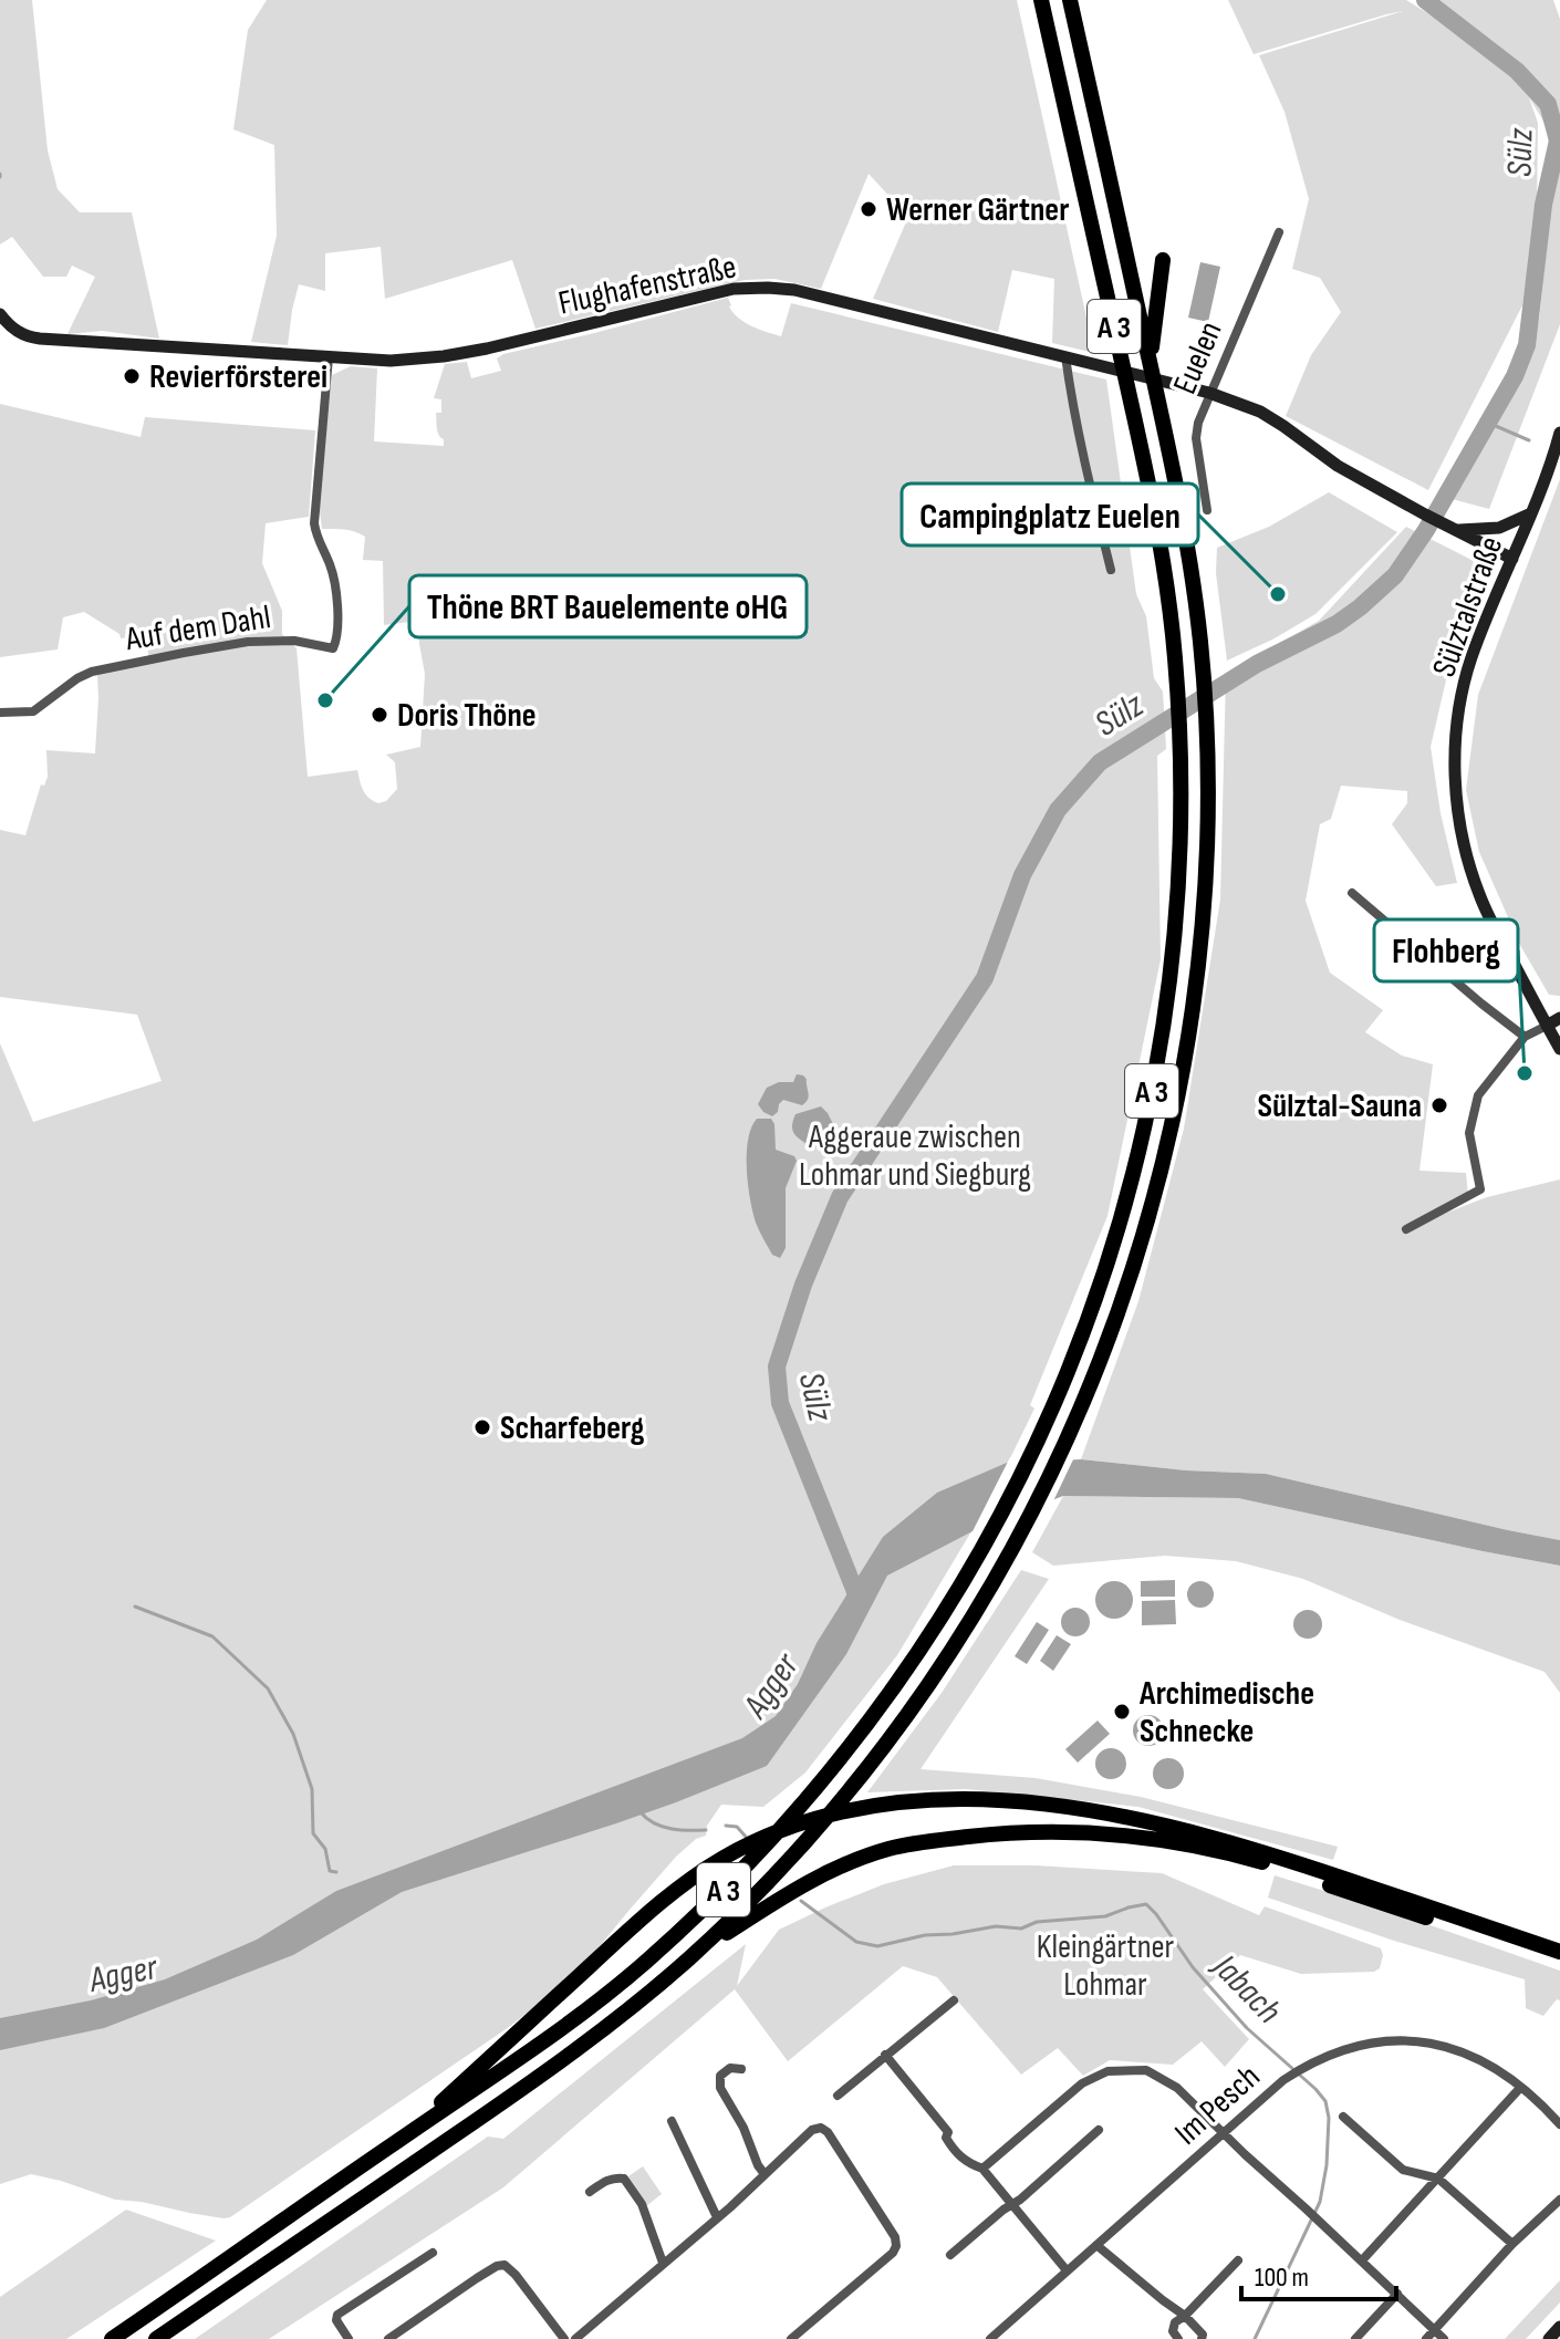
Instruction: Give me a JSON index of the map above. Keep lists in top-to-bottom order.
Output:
{
  "streets": {
    "highway": ["A 3"],
    "main road": ["Flughafenstraße", "Sülztalstraße"],
    "street": ["Euelen", "Auf dem Dahl", "Im Pesch"]
  },
  "crossings": [
    ["Flughafenstraße", "Euelen"],
    ["Flughafenstraße", "Auf dem Dahl"]
  ],
  "water": ["Sülz", "Agger", "Jabach"],
  "parks": ["Aggeraue zwischen Lohmar und Siegburg", "Kleingärtner Lohmar"],
  "places": [
    "Werner Gärtner",
    "Revierförsterei",
    "Campingplatz Euelen",
    "Thöne BRT Bauelemente oHG",
    "Doris Thöne",
    "Flohberg",
    "Sülztal-Sauna",
    "Scharfeberg",
    "Archimedische Schnecke"
  ],
  "scale_bar": "100 m"
}
